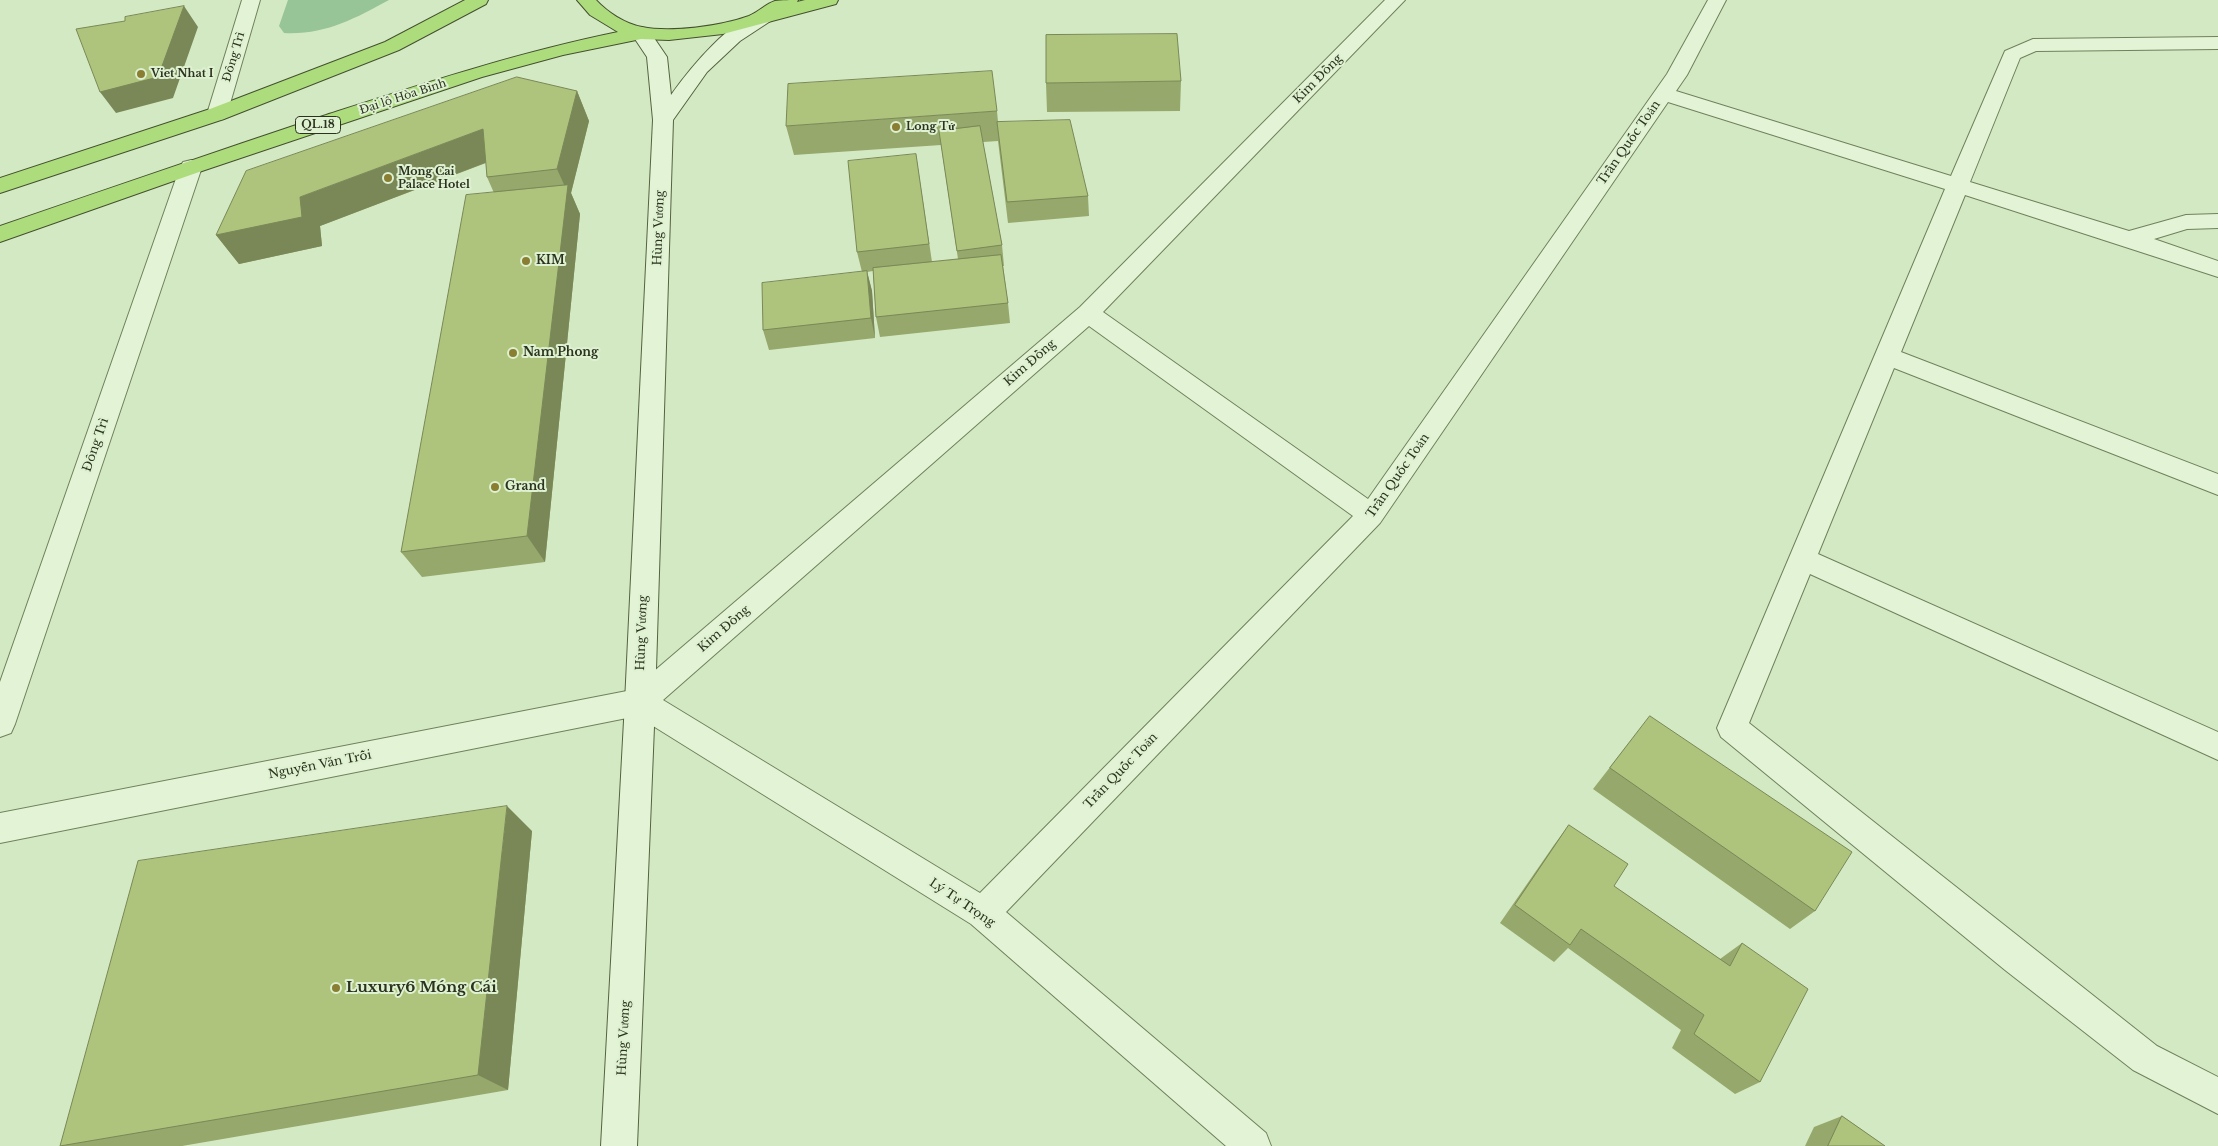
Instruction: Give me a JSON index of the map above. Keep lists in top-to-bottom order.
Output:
{
  "streets": {
    "highway": ["Đại lộ Hòa Bình", "QL.18"],
    "street": [
      "Đông Trì",
      "Kim Đồng",
      "Trần Quốc Toản",
      "Hùng Vương",
      "Nguyễn Văn Trỗi",
      "Lý Tự Trọng"
    ]
  },
  "crossings": [
    ["Đông Trì", "Đại lộ Hòa Bình"],
    ["Kim Đồng", "Hùng Vương"],
    ["Kim Đồng", "Nguyễn Văn Trỗi"],
    ["Kim Đồng", "Lý Tự Trọng"],
    ["Đại lộ Hòa Bình", "Hùng Vương"],
    ["Trần Quốc Toản", "Lý Tự Trọng"],
    ["Hùng Vương", "Nguyễn Văn Trỗi"],
    ["Hùng Vương", "Lý Tự Trọng"],
    ["Nguyễn Văn Trỗi", "Lý Tự Trọng"]
  ],
  "places": [
    "Viet Nhat I",
    "Long Tứ",
    "Mong Cai Palace Hotel",
    "KIM",
    "Nam Phong",
    "Grand",
    "Luxury6 Móng Cái"
  ]
}
